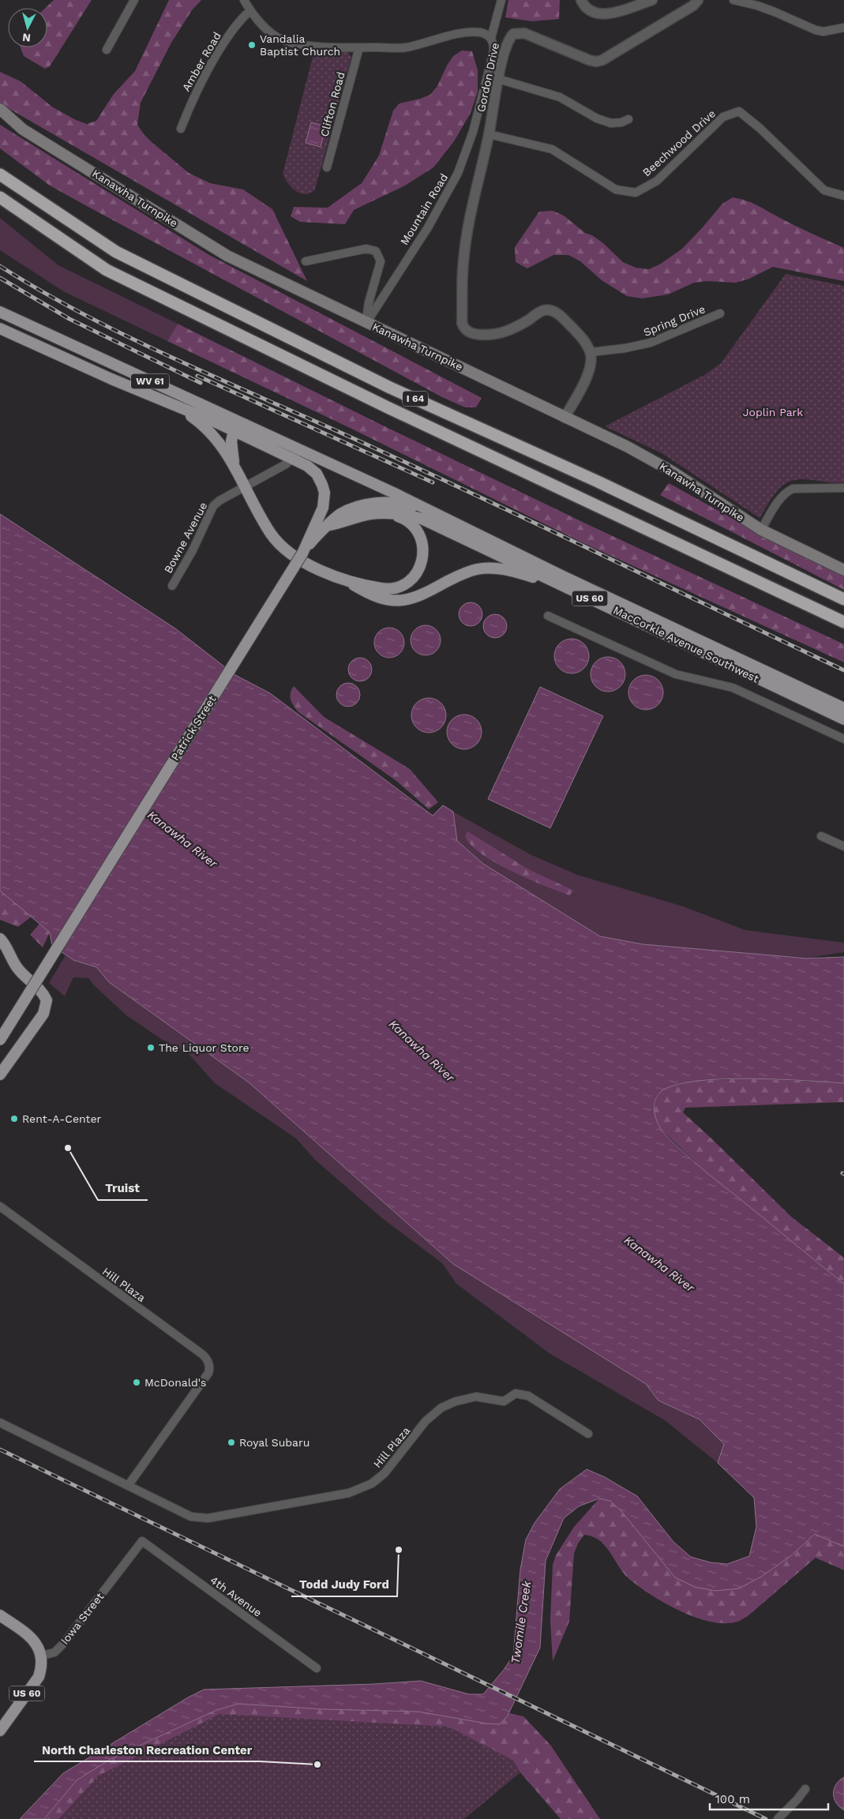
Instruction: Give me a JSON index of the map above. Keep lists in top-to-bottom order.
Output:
{
  "streets": {
    "highway": ["I 64"],
    "main road": [
      "Kanawha Turnpike",
      "WV 61",
      "US 60",
      "MacCorkle Avenue Southwest",
      "Patrick Street"
    ],
    "street": [
      "Amber Road",
      "Gordon Drive",
      "Clifton Road",
      "Beechwood Drive",
      "Mountain Road",
      "Spring Drive",
      "Bowne Avenue",
      "Hill Plaza",
      "4th Avenue",
      "Iowa Street"
    ]
  },
  "crossings": [
    ["Gordon Drive", "Beechwood Drive"],
    ["Gordon Drive", "Spring Drive"],
    ["Kanawha Turnpike", "Mountain Road"],
    ["WV 61", "Bowne Avenue"],
    ["US 60", "Iowa Street"],
    ["MacCorkle Avenue Southwest", "Patrick Street"],
    ["4th Avenue", "Iowa Street"]
  ],
  "water": ["Kanawha River", "Twomile Creek"],
  "parks": ["Joplin Park"],
  "places": [
    "Vandalia Baptist Church",
    "The Liquor Store",
    "Rent-A-Center",
    "Truist",
    "McDonald's",
    "Royal Subaru",
    "Todd Judy Ford",
    "North Charleston Recreation Center"
  ],
  "scale_bar": "100 m",
  "north": "bottom"
}
